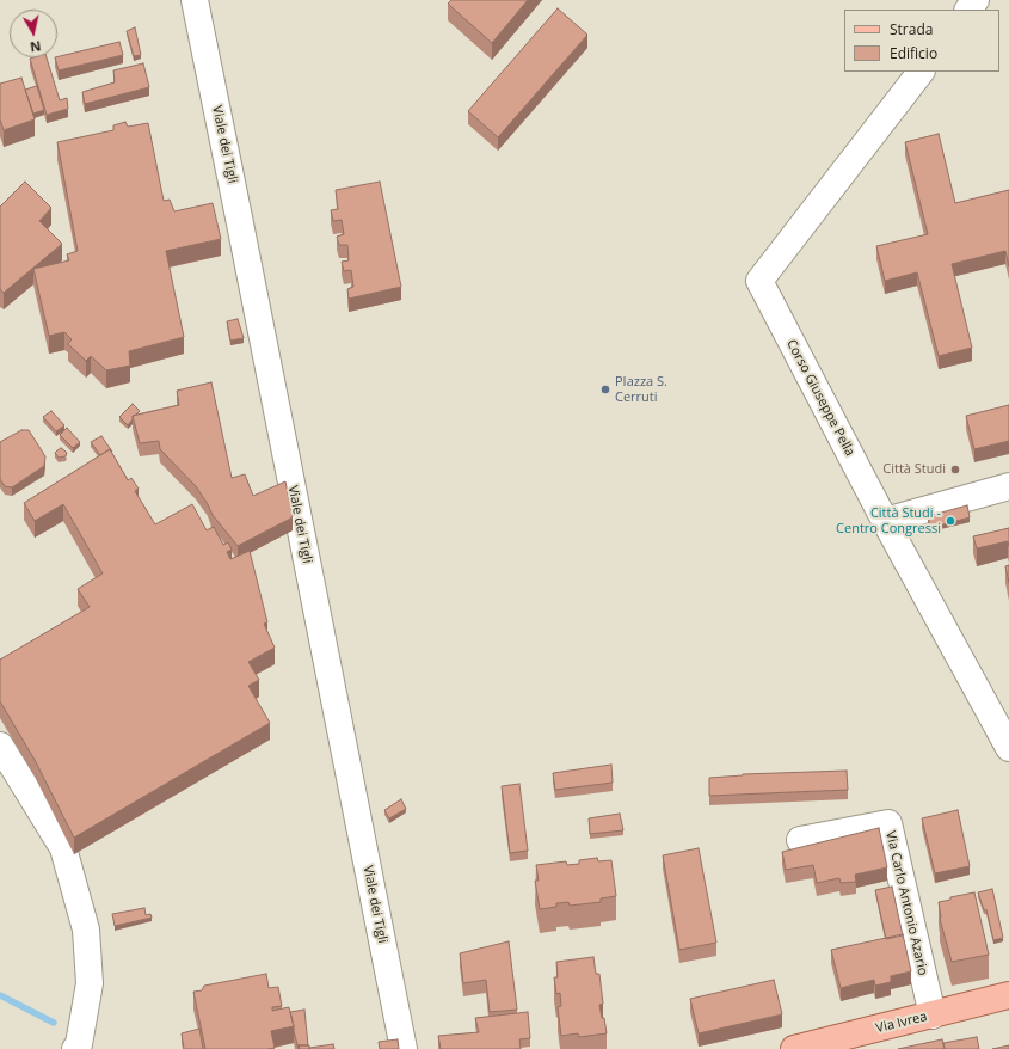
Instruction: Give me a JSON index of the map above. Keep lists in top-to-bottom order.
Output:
{
  "streets": {
    "main road": ["Via Ivrea"],
    "street": ["Viale dei Tigli", "Corso Giuseppe Pella", "Via Carlo Antonio Azario"]
  },
  "crossings": [
    ["Via Carlo Antonio Azario", "Via Ivrea"]
  ],
  "places": ["PIazza S. Cerruti", "Città Studi", "Città Studi - Centro Congressi"],
  "legend": ["Strada", "Edificio"],
  "north": "bottom"
}
